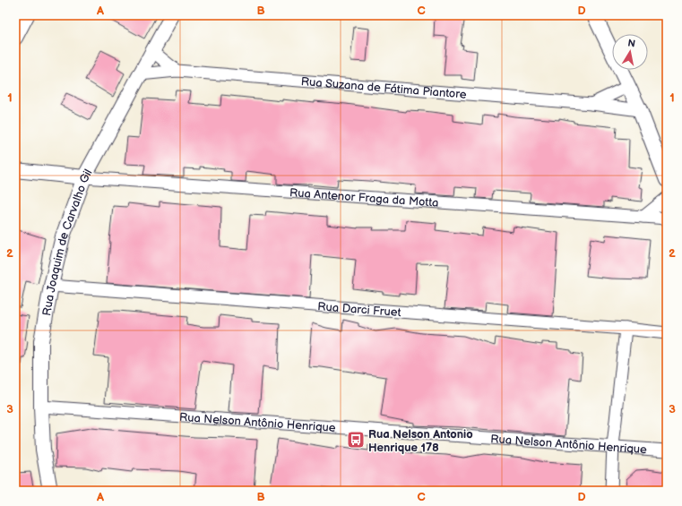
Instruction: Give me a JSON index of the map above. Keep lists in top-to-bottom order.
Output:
{
  "streets": {
    "street": [
      "Rua Suzana de Fátima Piantore",
      "Rua Antenor Fraga da Motta",
      "Rua Joaquim de Carvalho Gil",
      "Rua Darci Fruet",
      "Rua Nelson Antônio Henrique"
    ]
  },
  "crossings": [
    ["Rua Suzana de Fátima Piantore", "Rua Joaquim de Carvalho Gil"],
    ["Rua Antenor Fraga da Motta", "Rua Joaquim de Carvalho Gil"],
    ["Rua Joaquim de Carvalho Gil", "Rua Darci Fruet"],
    ["Rua Joaquim de Carvalho Gil", "Rua Nelson Antônio Henrique"]
  ],
  "places": {
    "bus stop": ["Rua Nelson Antonio Henrique 178"]
  },
  "north": "top",
  "grid": {
    "columns": [
      "A",
      "B",
      "C",
      "D"
    ],
    "rows": ["1", "2", "3"]
  }
}
